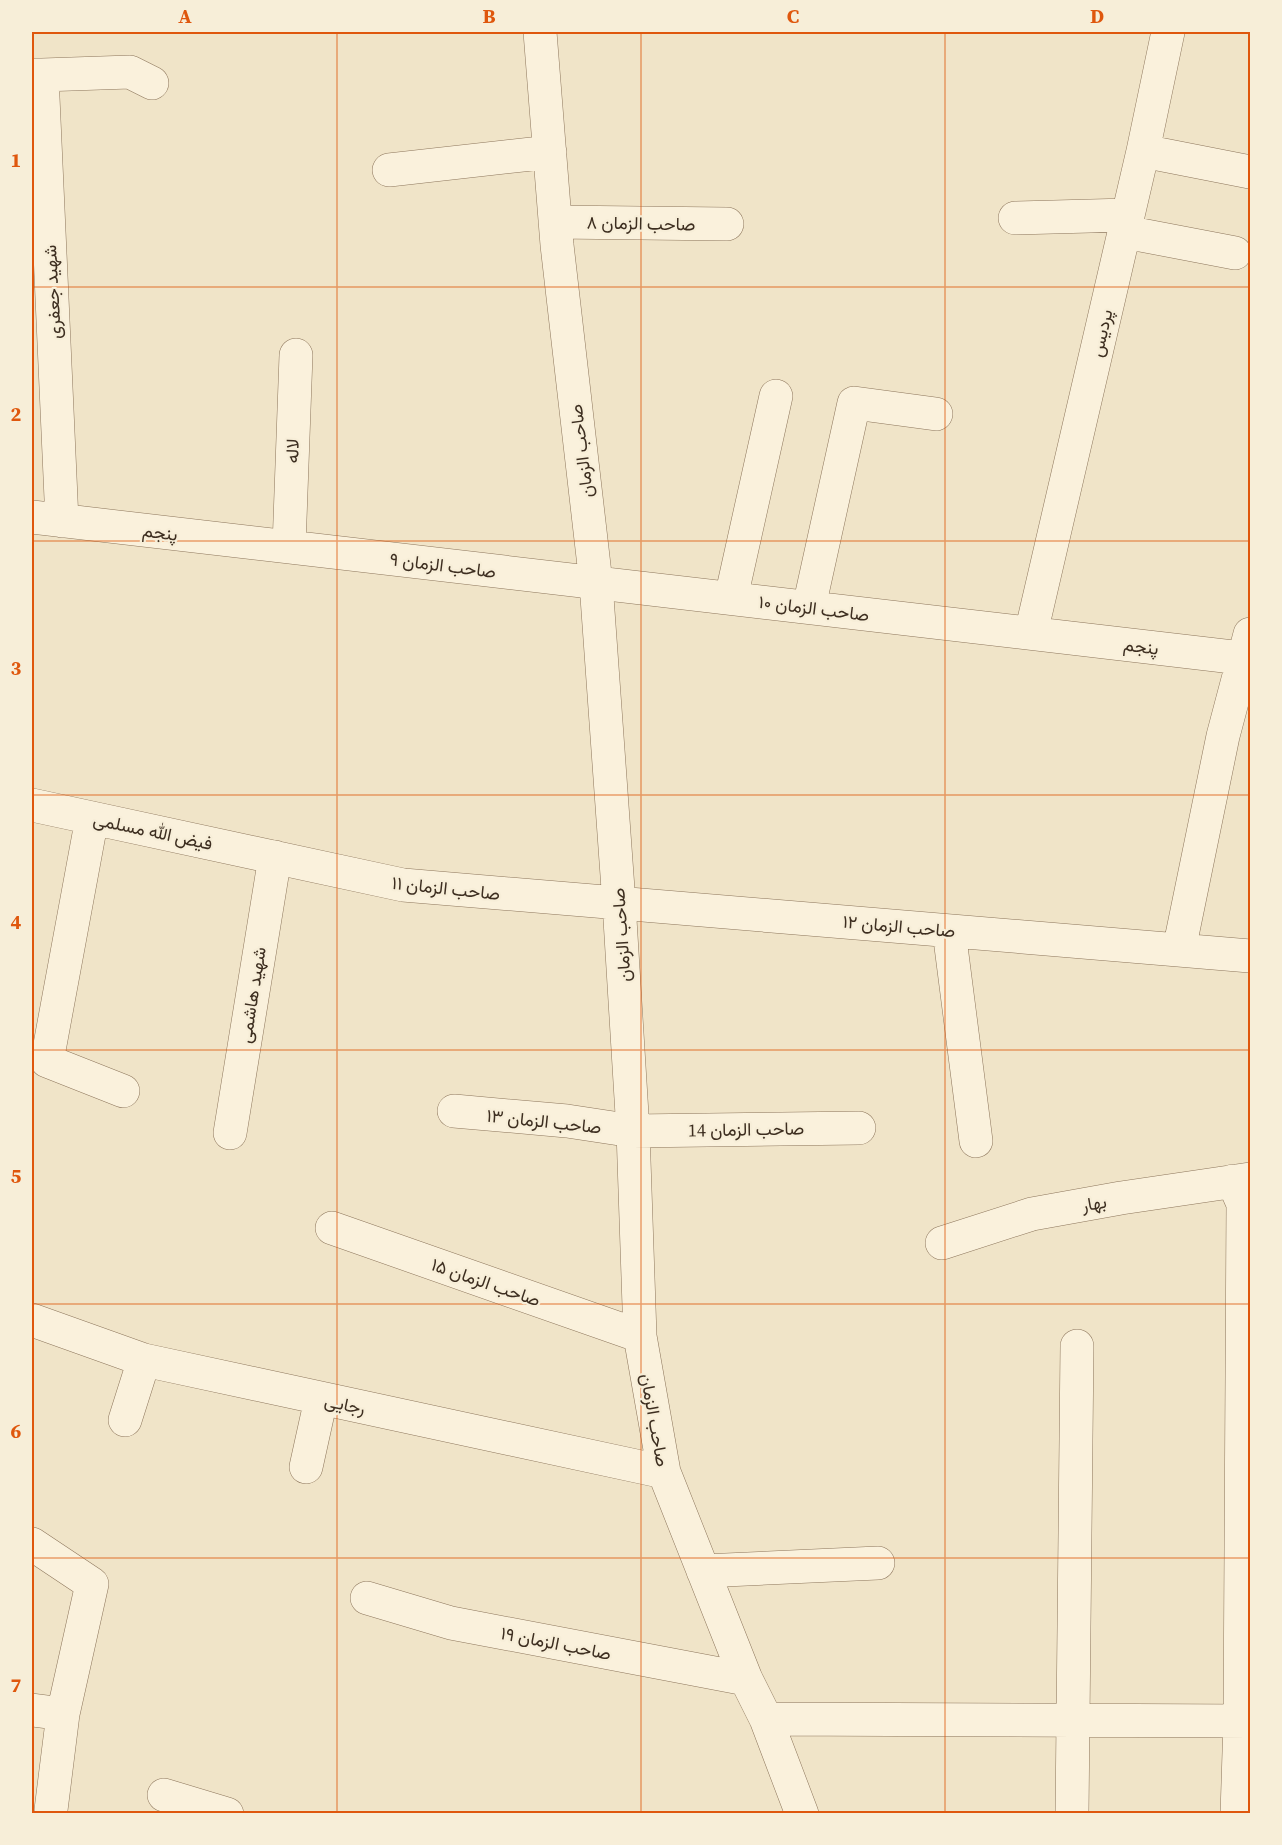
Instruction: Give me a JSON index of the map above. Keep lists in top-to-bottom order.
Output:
{
  "streets": {
    "street": [
      "صاحب الزمان ۸",
      "شهید جعفری",
      "پردیس",
      "لاله",
      "صاحب الزمان",
      "پنجم",
      "صاحب الزمان ۹",
      "صاحب الزمان ۱۰",
      "فیض الله مسلمی",
      "صاحب الزمان ۱۱",
      "صاحب الزمان ۱۲",
      "شهید هاشمی",
      "صاحب الزمان ۱۳",
      "صاحب الزمان 14",
      "بهار",
      "صاحب الزمان ۱۵",
      "رجایی",
      "صاحب الزمان ۱۹"
    ]
  },
  "crossings": [
    ["صاحب الزمان ۸", "صاحب الزمان"],
    ["شهید جعفری", "پنجم"],
    ["پردیس", "پنجم"],
    ["پردیس", "صاحب الزمان ۱۰"],
    ["لاله", "پنجم"],
    ["لاله", "صاحب الزمان ۹"],
    ["صاحب الزمان", "صاحب الزمان ۹"],
    ["صاحب الزمان", "صاحب الزمان ۱۰"],
    ["صاحب الزمان", "صاحب الزمان ۱۱"],
    ["صاحب الزمان", "صاحب الزمان ۱۲"],
    ["صاحب الزمان", "صاحب الزمان ۱۳"],
    ["صاحب الزمان", "صاحب الزمان 14"],
    ["صاحب الزمان", "صاحب الزمان ۱۵"],
    ["صاحب الزمان", "رجایی"],
    ["صاحب الزمان", "صاحب الزمان ۱۹"],
    ["پنجم", "صاحب الزمان ۹"],
    ["پنجم", "صاحب الزمان ۱۰"],
    ["صاحب الزمان ۹", "صاحب الزمان ۱۰"],
    ["فیض الله مسلمی", "صاحب الزمان ۱۱"],
    ["فیض الله مسلمی", "شهید هاشمی"],
    ["صاحب الزمان ۱۱", "صاحب الزمان ۱۲"],
    ["صاحب الزمان ۱۱", "شهید هاشمی"],
    ["صاحب الزمان ۱۳", "صاحب الزمان 14"]
  ],
  "grid": {
    "columns": [
      "A",
      "B",
      "C",
      "D"
    ],
    "rows": [
      "1",
      "2",
      "3",
      "4",
      "5",
      "6",
      "7"
    ]
  }
}
